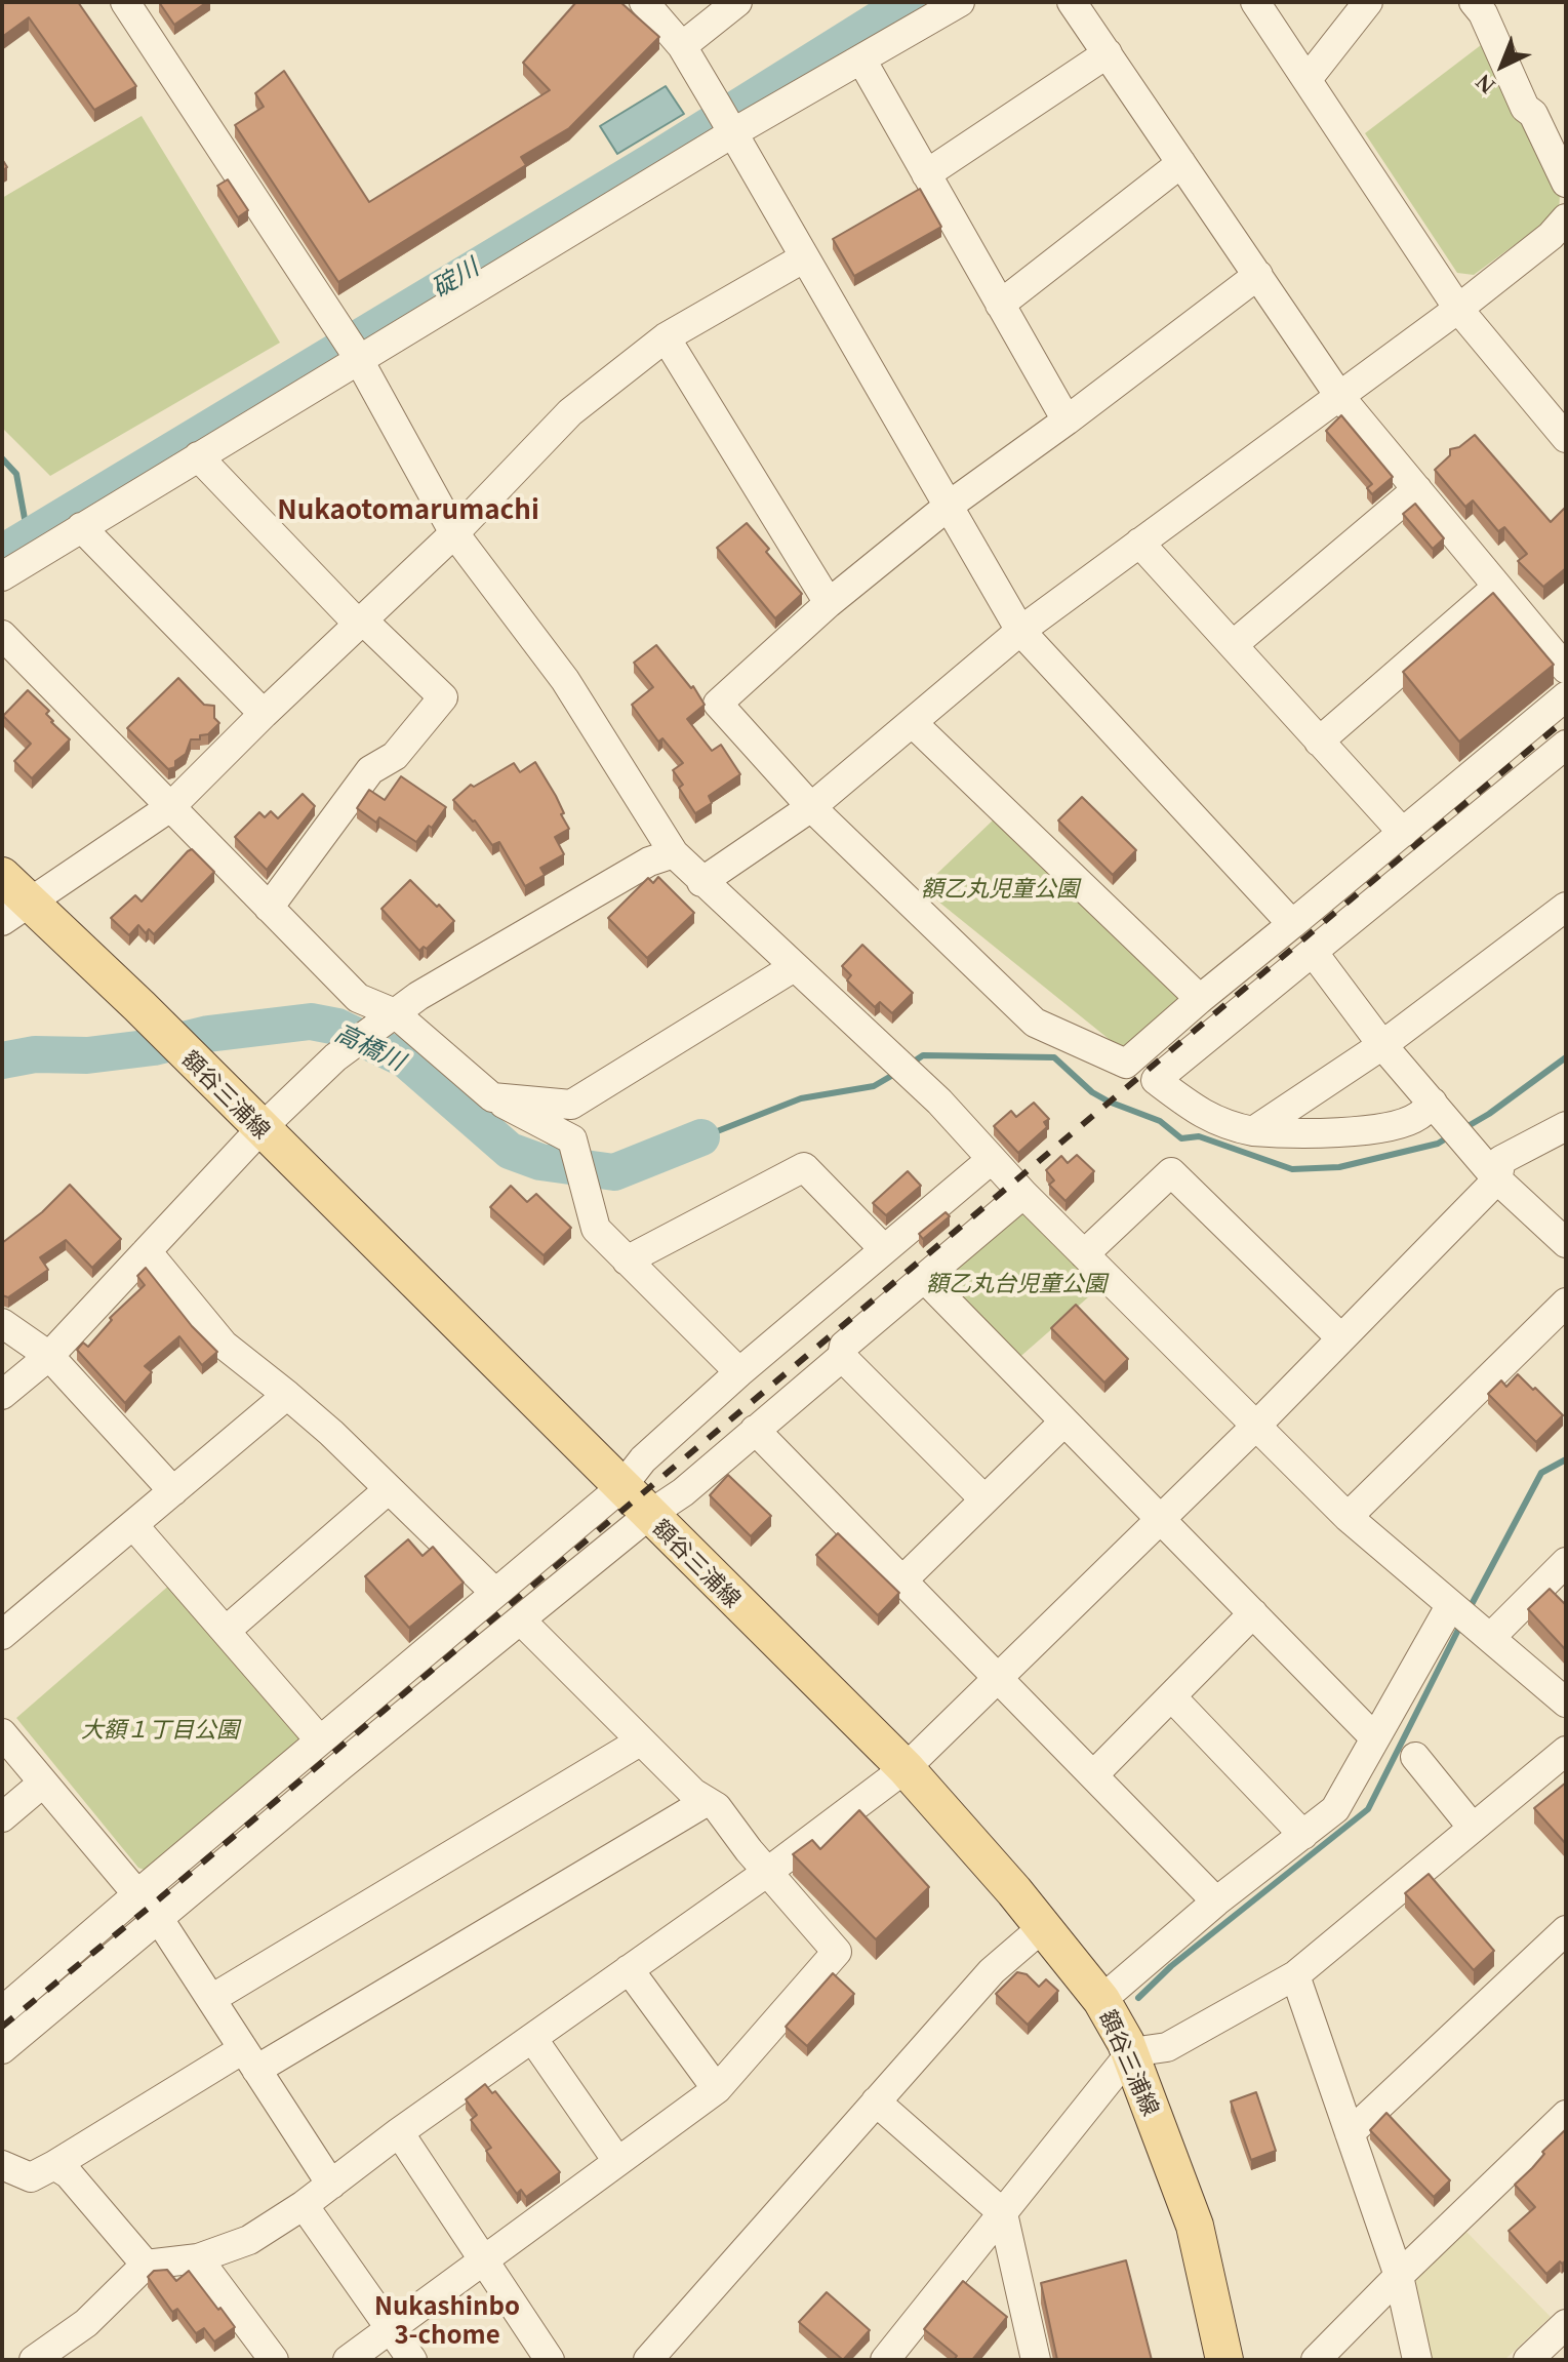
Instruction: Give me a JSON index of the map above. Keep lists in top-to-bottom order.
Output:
{
  "streets": {
    "main road": ["額谷三浦線"]
  },
  "districts": ["Nukaotomarumachi", "Nukashinbo 3-chome"],
  "water": ["碇川", "高橋川"],
  "parks": ["額乙丸児童公園", "額乙丸台児童公園", "大額１丁目公園"],
  "north": "bottom left"
}
